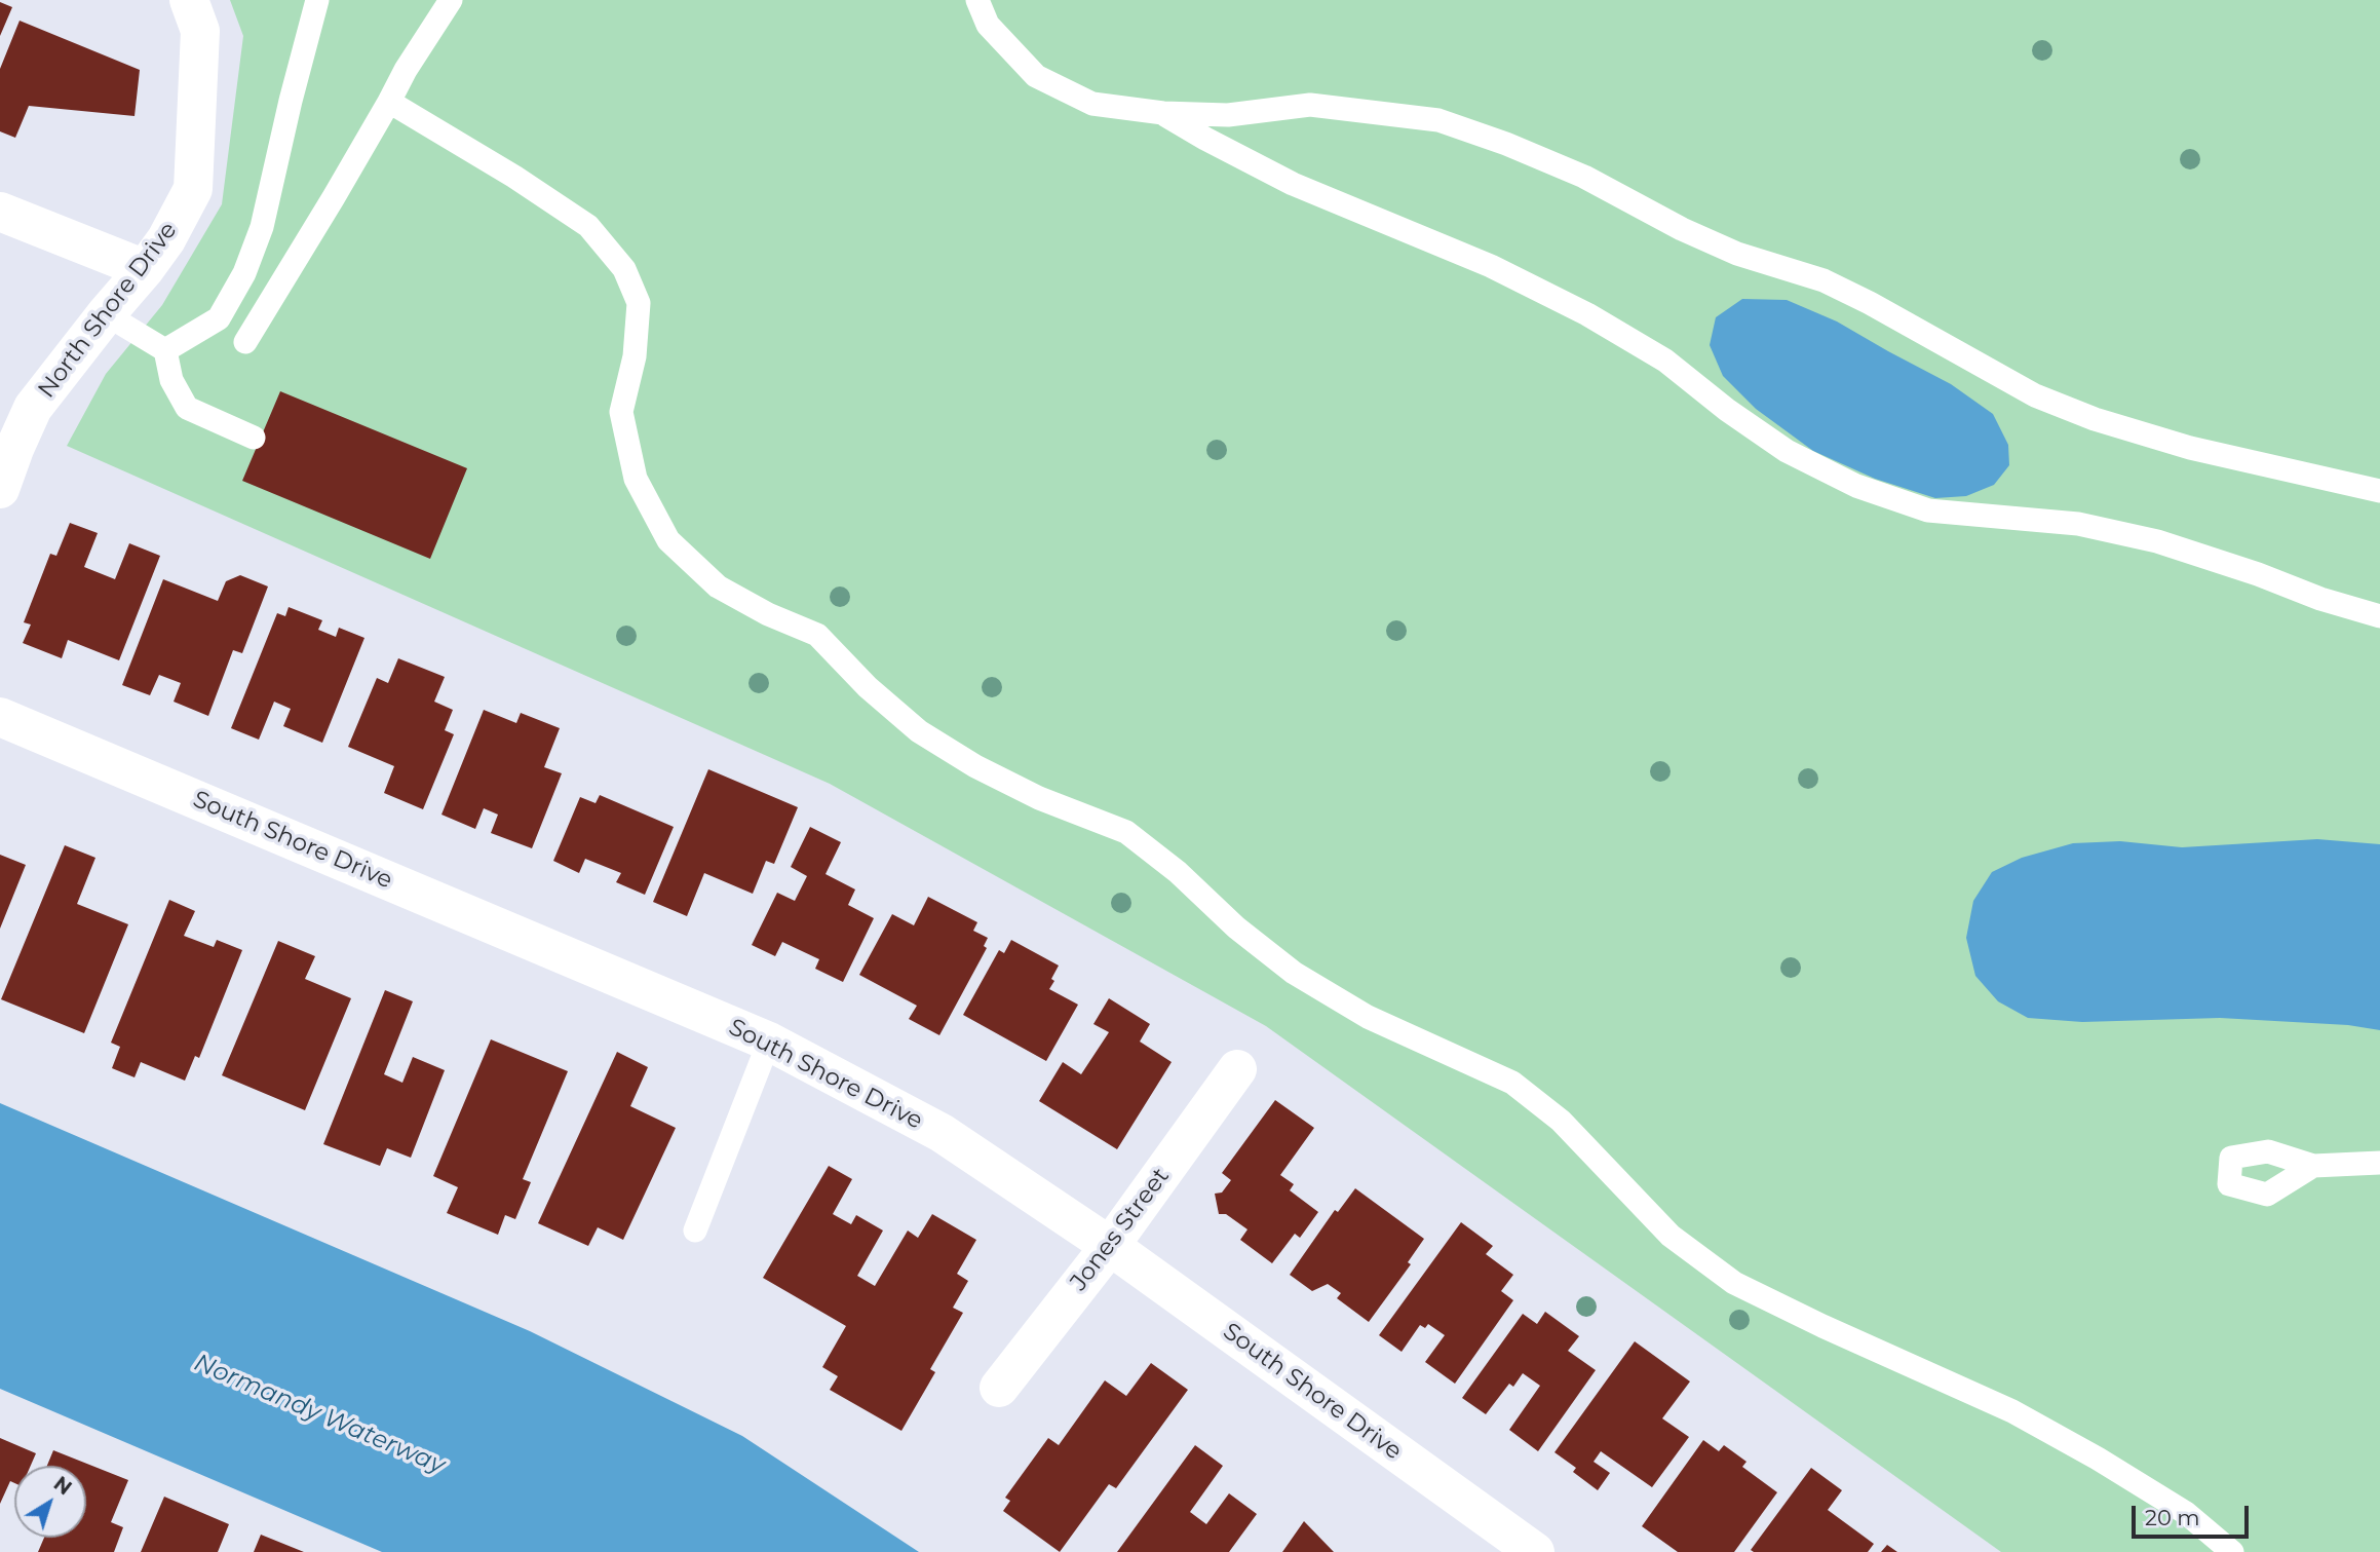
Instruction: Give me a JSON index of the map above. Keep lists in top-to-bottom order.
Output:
{
  "streets": {
    "street": ["North Shore Drive", "South Shore Drive", "Jones Street"]
  },
  "crossings": [
    ["South Shore Drive", "Jones Street"]
  ],
  "water": ["Normandy Waterway"],
  "scale_bar": "20 m",
  "north": "top right"
}
